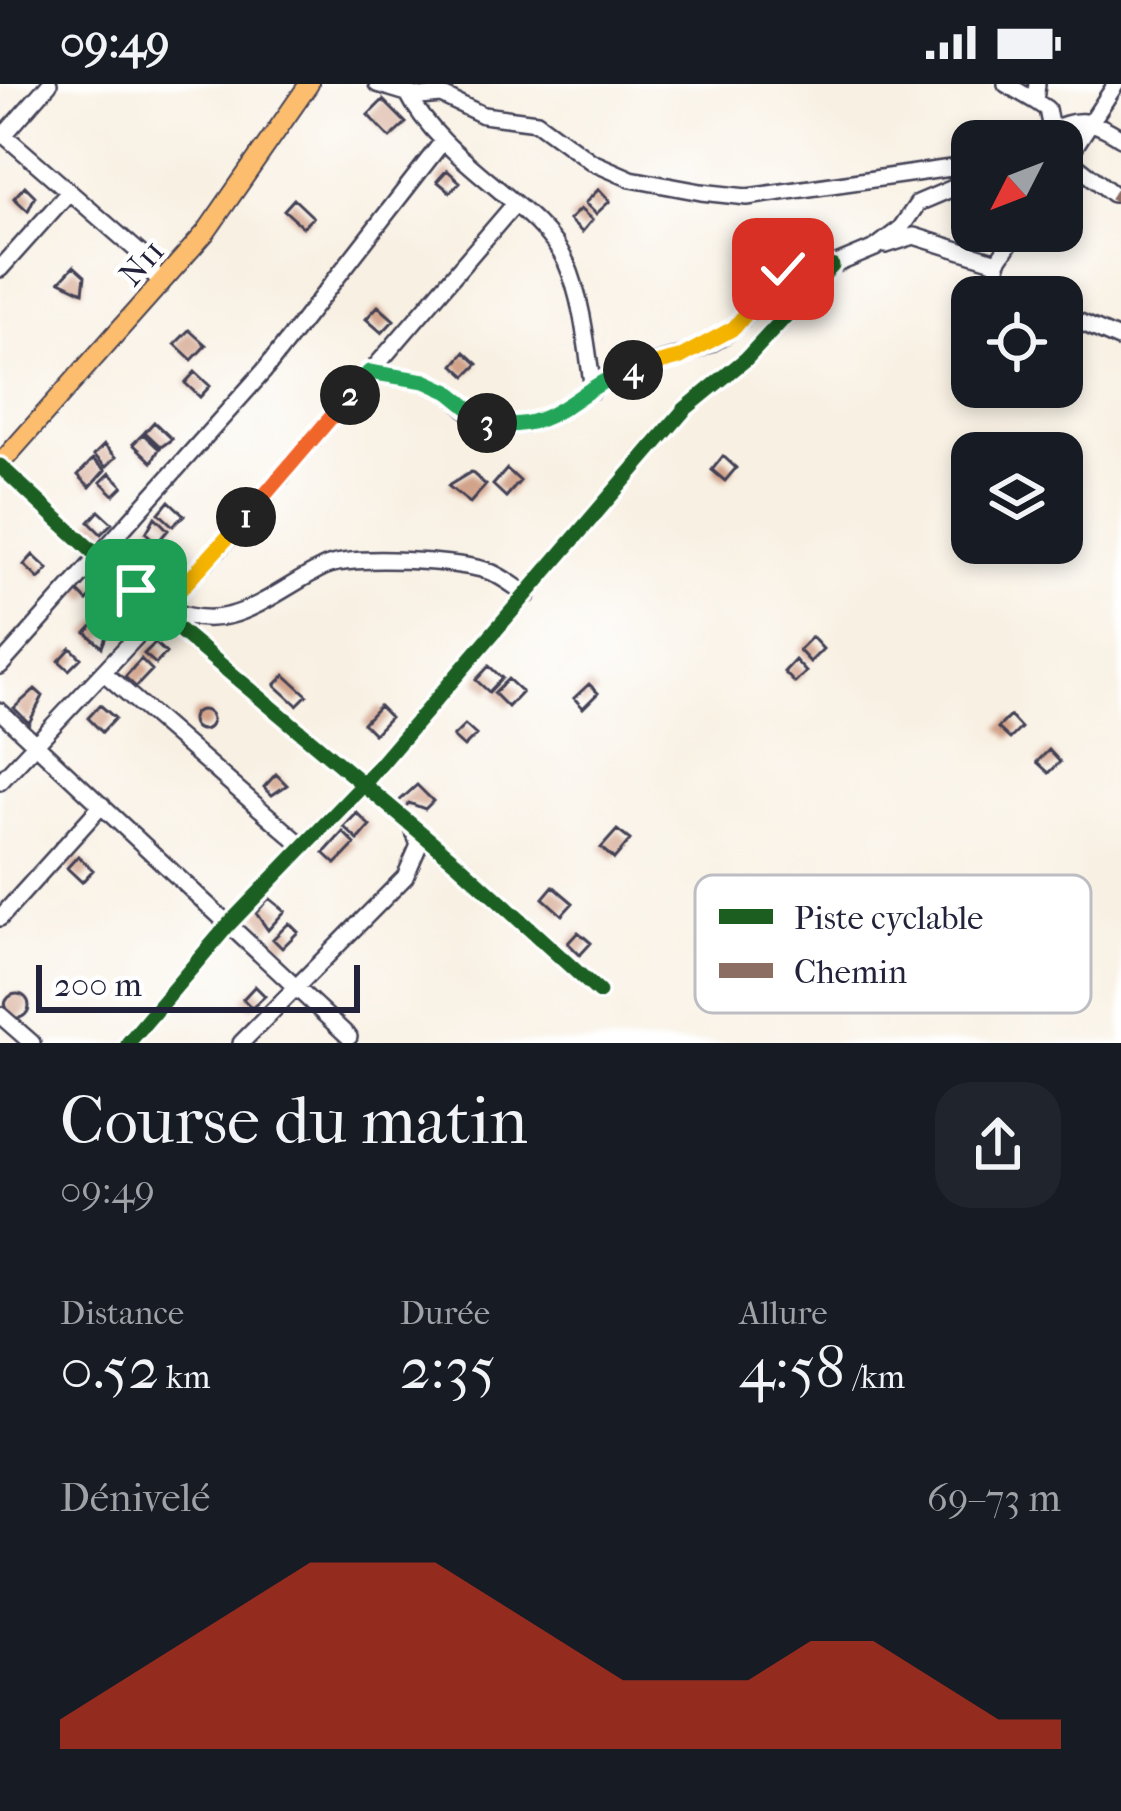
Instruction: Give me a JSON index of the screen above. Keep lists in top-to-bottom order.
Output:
{
  "streets": {
    "main road": ["N11"]
  },
  "legend": ["Piste cyclable", "Chemin"],
  "scale_bar": "200 m",
  "north": "bottom left",
  "page": {
    "status": "09:49",
    "pins": [
      "4",
      "2",
      "3",
      "1"
    ],
    "scale": "200 m",
    "heading": ["Course du matin", "09:49"],
    "stats": [
      ["Distance", "0.52 km"],
      ["Durée", "2:35"],
      ["Allure", "4:58 /km"]
    ],
    "chart": ["Dénivelé", "69–73 m"]
  }
}
